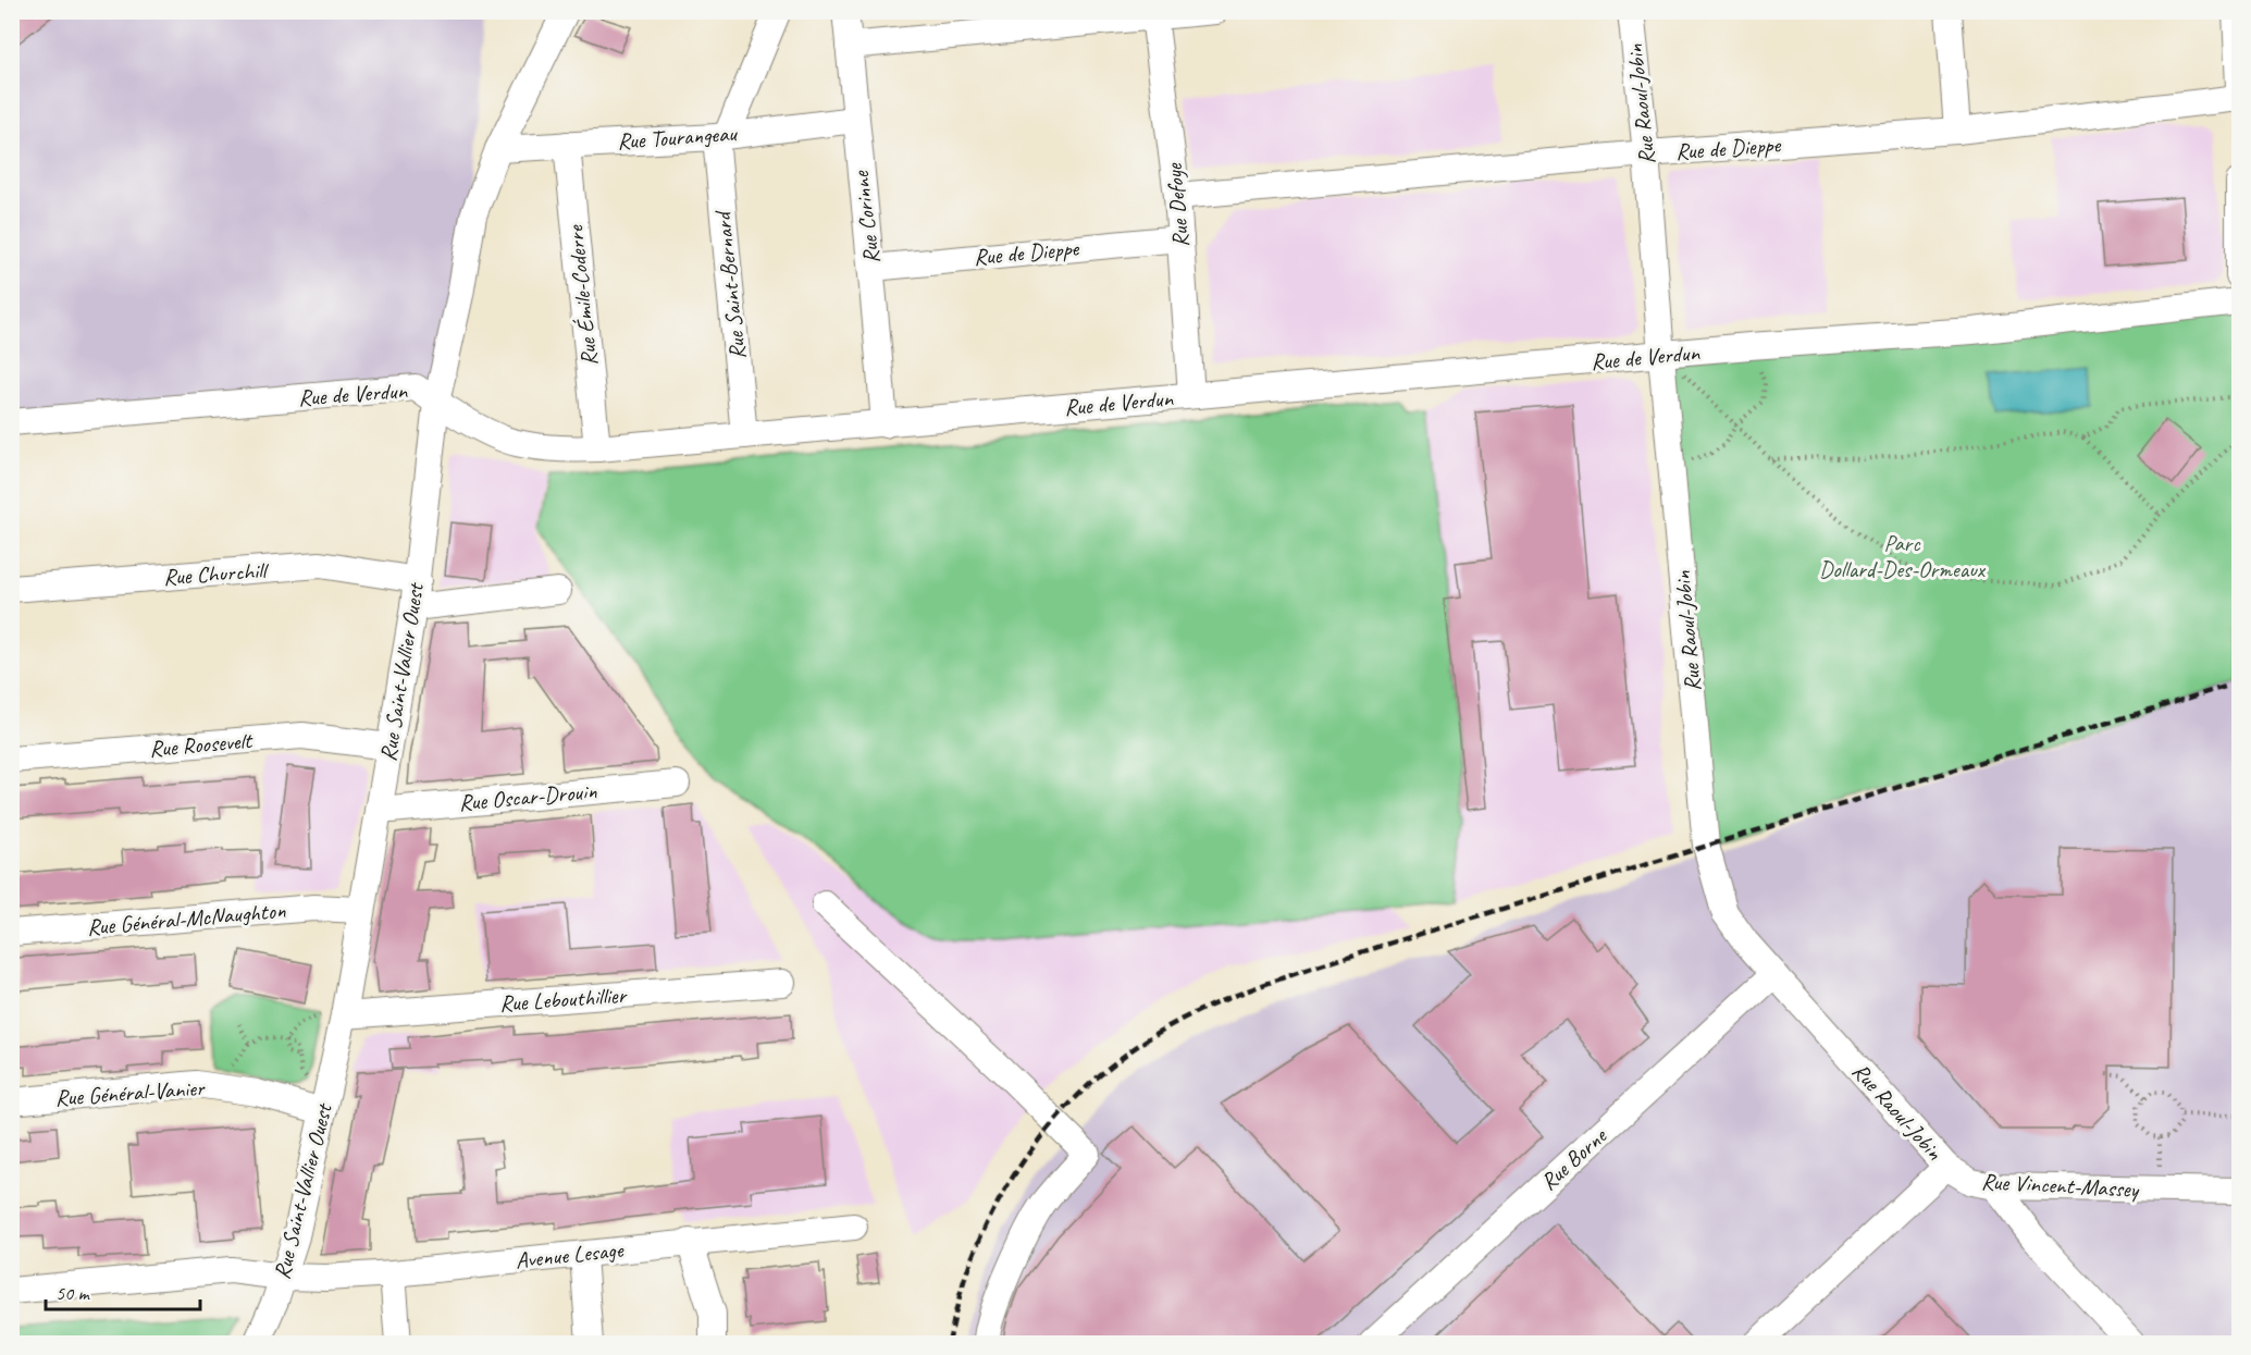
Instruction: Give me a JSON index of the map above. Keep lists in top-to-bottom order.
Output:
{
  "streets": {
    "street": [
      "Rue Raoul-Jobin",
      "Rue Tourangeau",
      "Rue de Dieppe",
      "Rue Defoye",
      "Rue Corinne",
      "Rue Saint-Bernard",
      "Rue Émile-Coderre",
      "Rue de Verdun",
      "Rue Churchill",
      "Rue Saint-Vallier Ouest",
      "Rue Roosevelt",
      "Rue Oscar-Drouin",
      "Rue Général-McNaughton",
      "Rue Lebouthillier",
      "Rue Général-Vanier",
      "Rue Borne",
      "Rue Vincent-Massey",
      "Avenue Lesage"
    ]
  },
  "crossings": [
    ["Rue Raoul-Jobin", "Rue de Dieppe"],
    ["Rue Raoul-Jobin", "Rue de Verdun"],
    ["Rue Raoul-Jobin", "Rue Borne"],
    ["Rue Raoul-Jobin", "Rue Vincent-Massey"],
    ["Rue Tourangeau", "Rue Corinne"],
    ["Rue Tourangeau", "Rue Saint-Bernard"],
    ["Rue Tourangeau", "Rue Émile-Coderre"],
    ["Rue Tourangeau", "Rue Saint-Vallier Ouest"],
    ["Rue de Dieppe", "Rue Defoye"],
    ["Rue de Dieppe", "Rue Corinne"],
    ["Rue Defoye", "Rue de Verdun"],
    ["Rue Corinne", "Rue de Verdun"],
    ["Rue Saint-Bernard", "Rue de Verdun"],
    ["Rue Émile-Coderre", "Rue de Verdun"],
    ["Rue de Verdun", "Rue Saint-Vallier Ouest"],
    ["Rue Churchill", "Rue Saint-Vallier Ouest"],
    ["Rue Saint-Vallier Ouest", "Rue Roosevelt"],
    ["Rue Saint-Vallier Ouest", "Rue Oscar-Drouin"],
    ["Rue Saint-Vallier Ouest", "Rue Général-McNaughton"],
    ["Rue Saint-Vallier Ouest", "Rue Lebouthillier"],
    ["Rue Saint-Vallier Ouest", "Rue Général-Vanier"],
    ["Rue Saint-Vallier Ouest", "Avenue Lesage"]
  ],
  "parks": ["Parc Dollard-Des-Ormeaux"],
  "scale_bar": "50 m"
}
